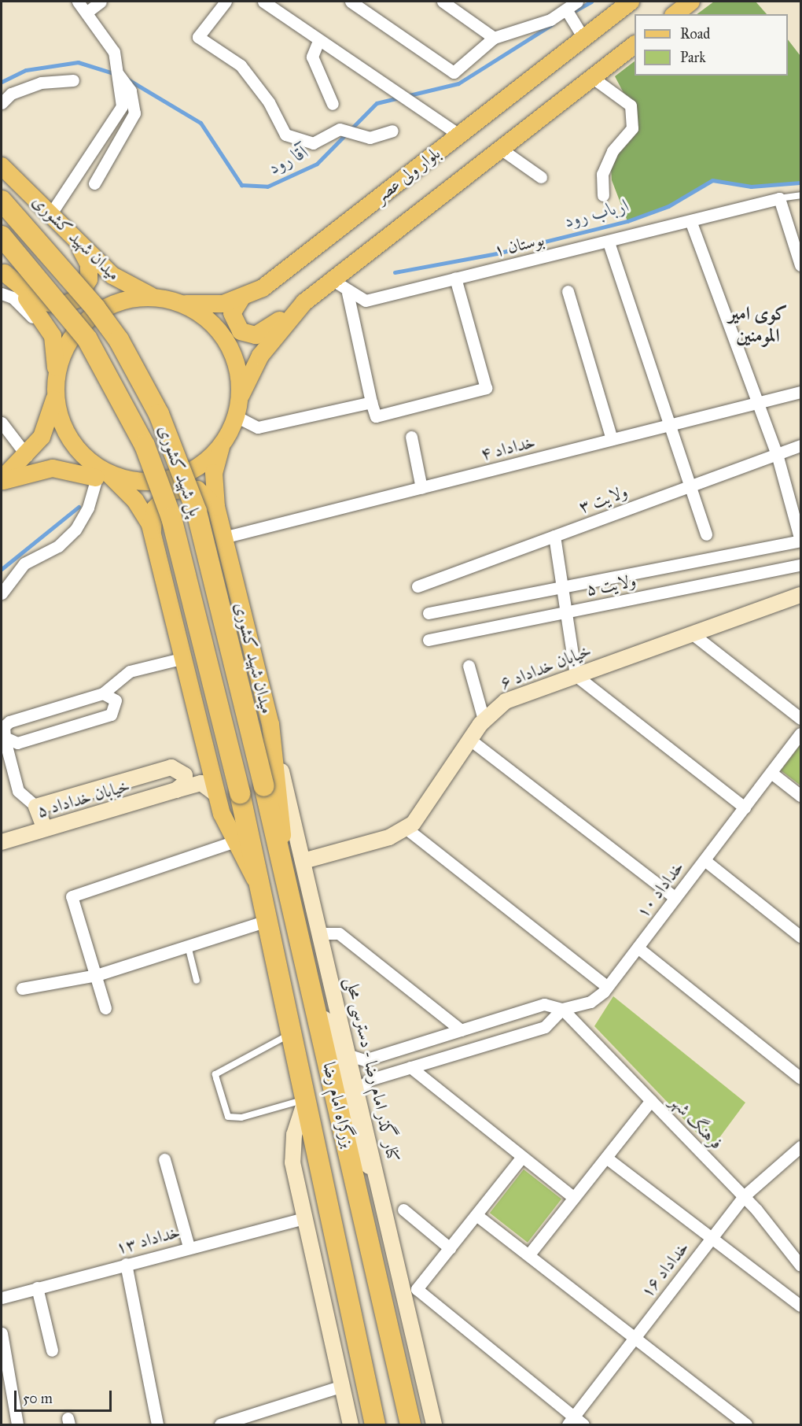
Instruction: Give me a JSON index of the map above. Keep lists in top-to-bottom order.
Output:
{
  "streets": {
    "highway": ["پل شهید کشوری", "بزرگراه امام رضا"],
    "main road": [
      "بلوار ولی عصر",
      "میدان شهید کشوری",
      "خیابان خداداد ۶",
      "خیابان خداداد ۵",
      "کنار گذر امام رضا - دسترسی محلی"
    ],
    "street": [
      "بوستان ۱",
      "خداداد ۴",
      "ولایت ۳",
      "ولایت ۵",
      "خداداد ۱۰",
      "فرهنگ شهر",
      "خداداد ۱۳",
      "خداداد ۱۶"
    ]
  },
  "crossings": [
    ["بلوار ولی عصر", "میدان شهید کشوری"],
    ["میدان شهید کشوری", "خداداد ۴"],
    ["میدان شهید کشوری", "خیابان خداداد ۵"],
    ["میدان شهید کشوری", "کنار گذر امام رضا - دسترسی محلی"],
    ["میدان شهید کشوری", "بزرگراه امام رضا"],
    ["پل شهید کشوری", "بزرگراه امام رضا"],
    ["خیابان خداداد ۶", "کنار گذر امام رضا - دسترسی محلی"],
    ["خداداد ۱۰", "کنار گذر امام رضا - دسترسی محلی"],
    ["خداداد ۱۰", "فرهنگ شهر"],
    ["فرهنگ شهر", "خداداد ۱۶"]
  ],
  "districts": ["کوی امیر المومنین"],
  "water": ["آقا رود", "ارباب رود"],
  "legend": ["Road", "Park"],
  "scale_bar": "50 m"
}
